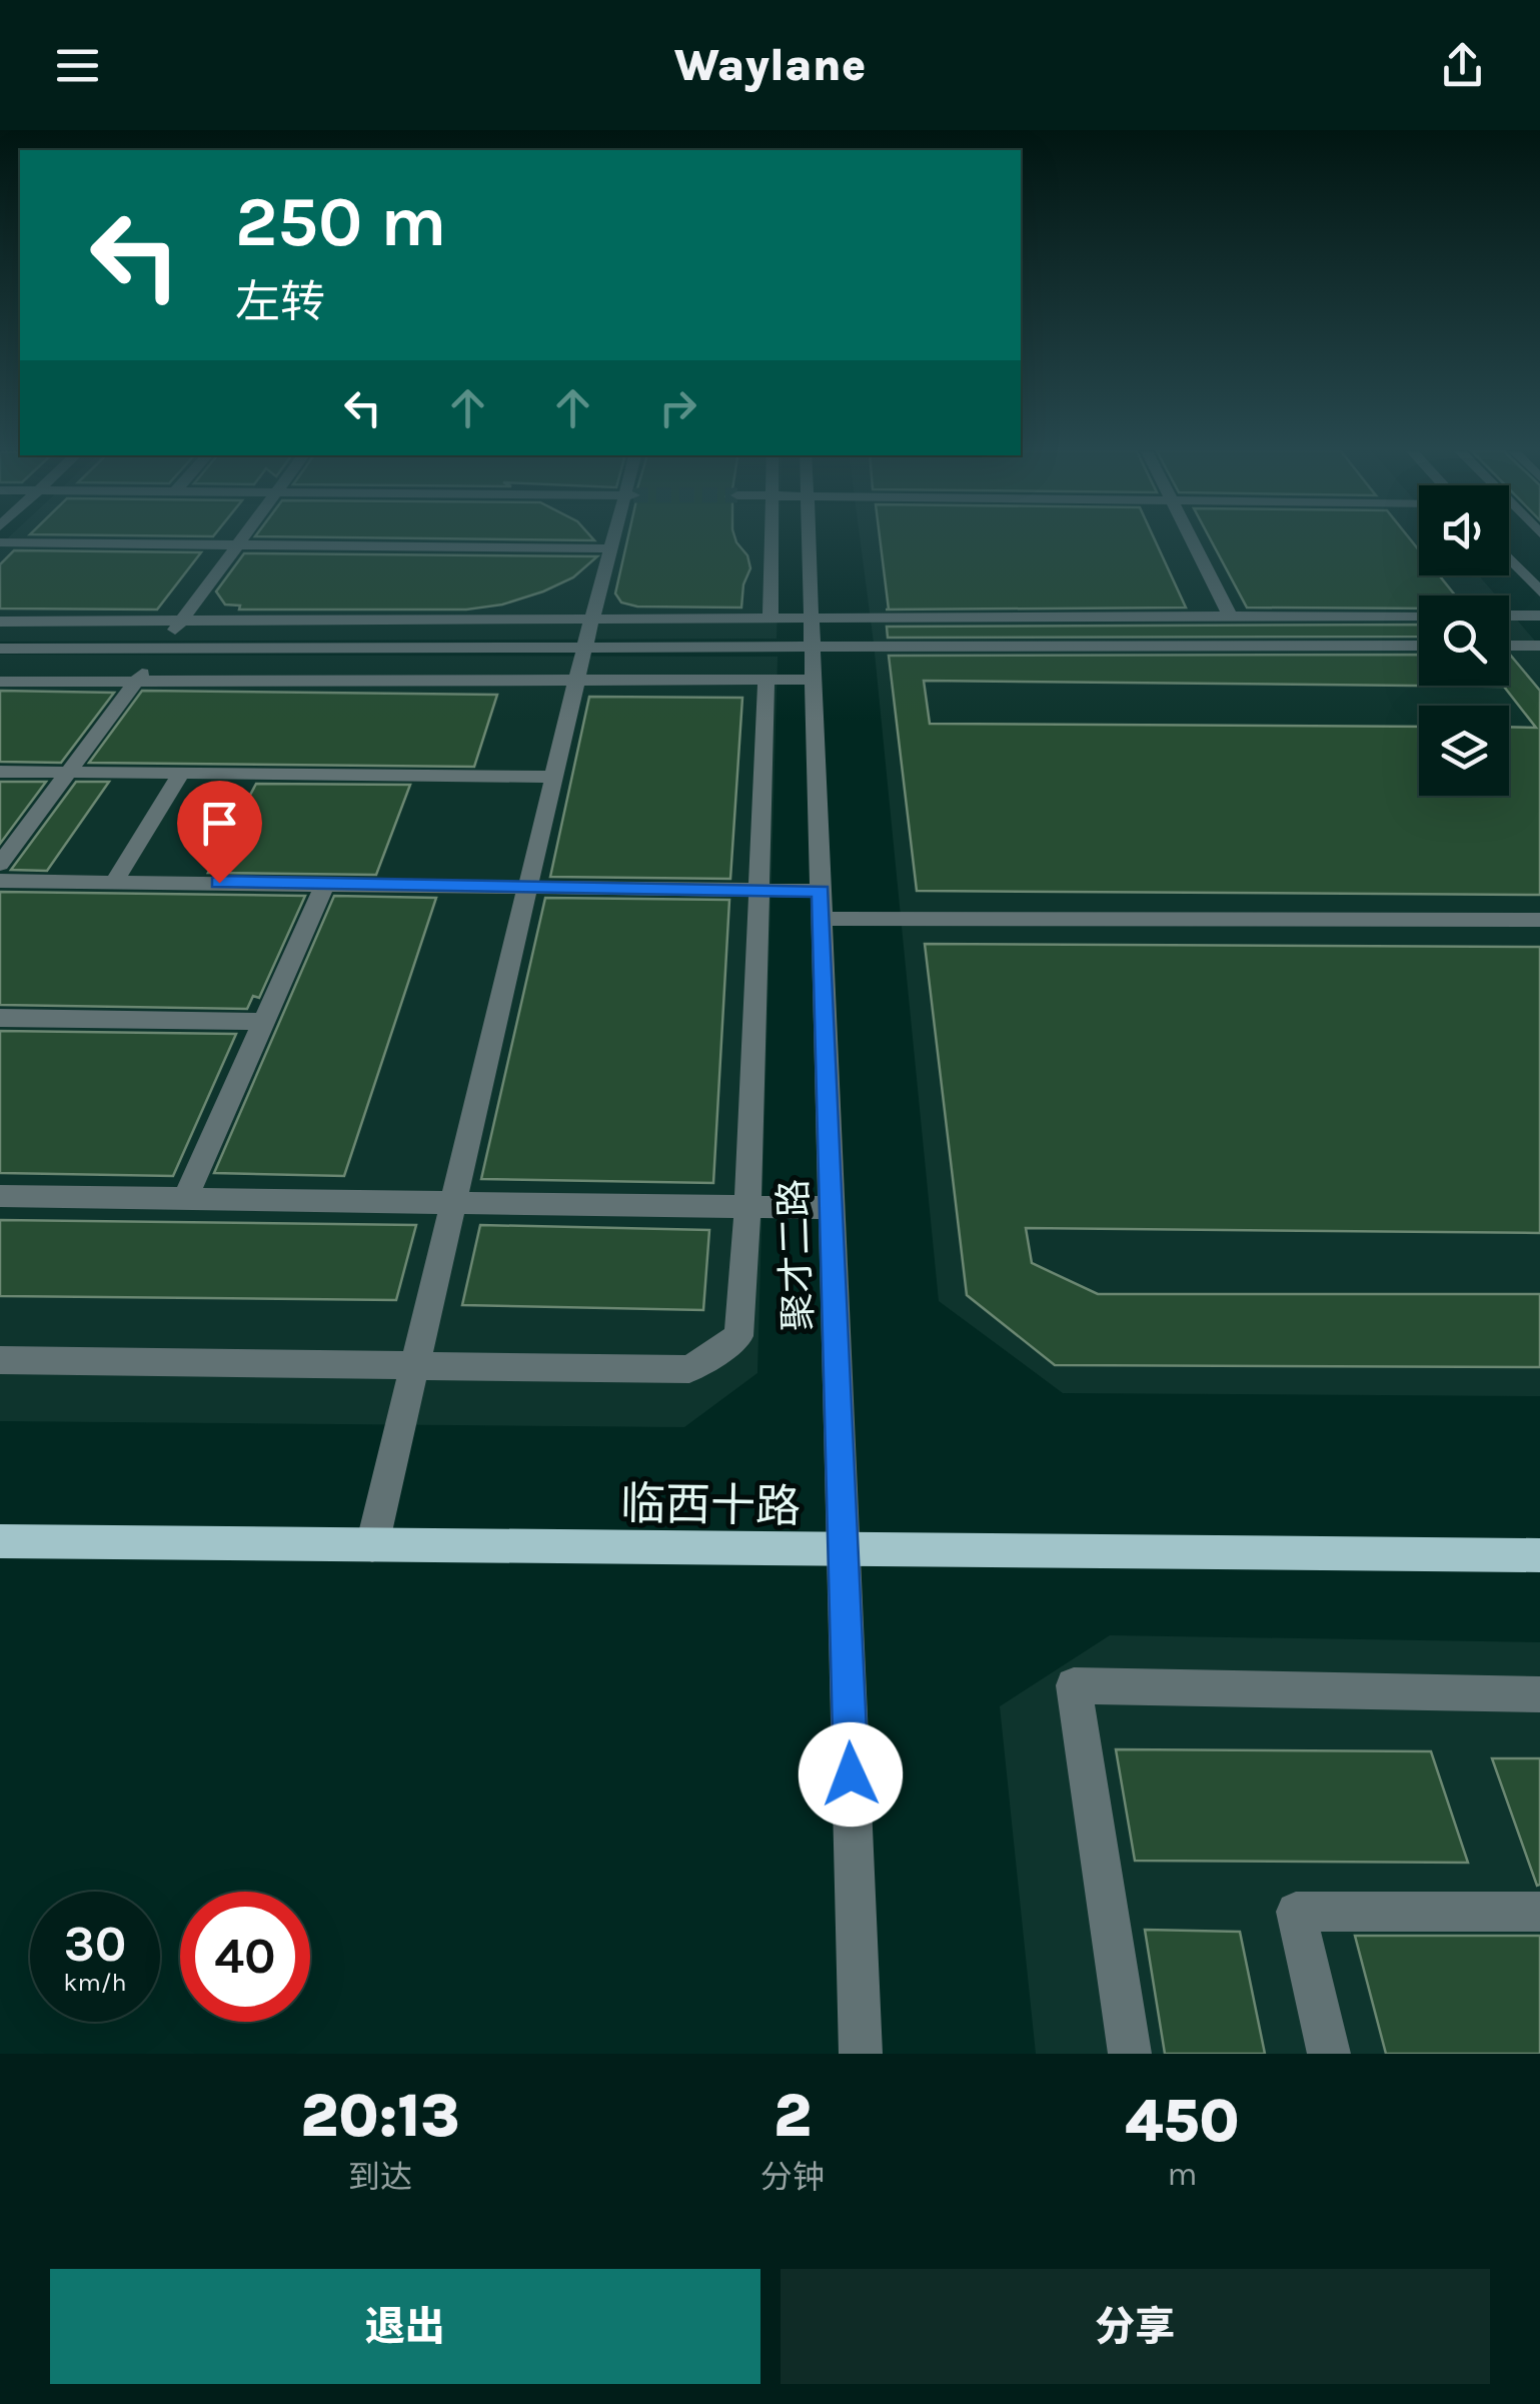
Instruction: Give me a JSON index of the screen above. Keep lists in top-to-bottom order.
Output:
{
  "streets": {
    "main road": ["临西十路"],
    "street": ["聚才二路"]
  },
  "crossings": [
    ["聚才二路", "临西十路"]
  ],
  "page": {
    "header": "Waylane",
    "turn": ["250 m", "左转"],
    "speed": "30 km/h",
    "limit": "40",
    "eta": [
      "20:13",
      "到达",
      "2",
      "分钟",
      "450",
      "m"
    ],
    "buttons": ["退出", "分享"]
  }
}
